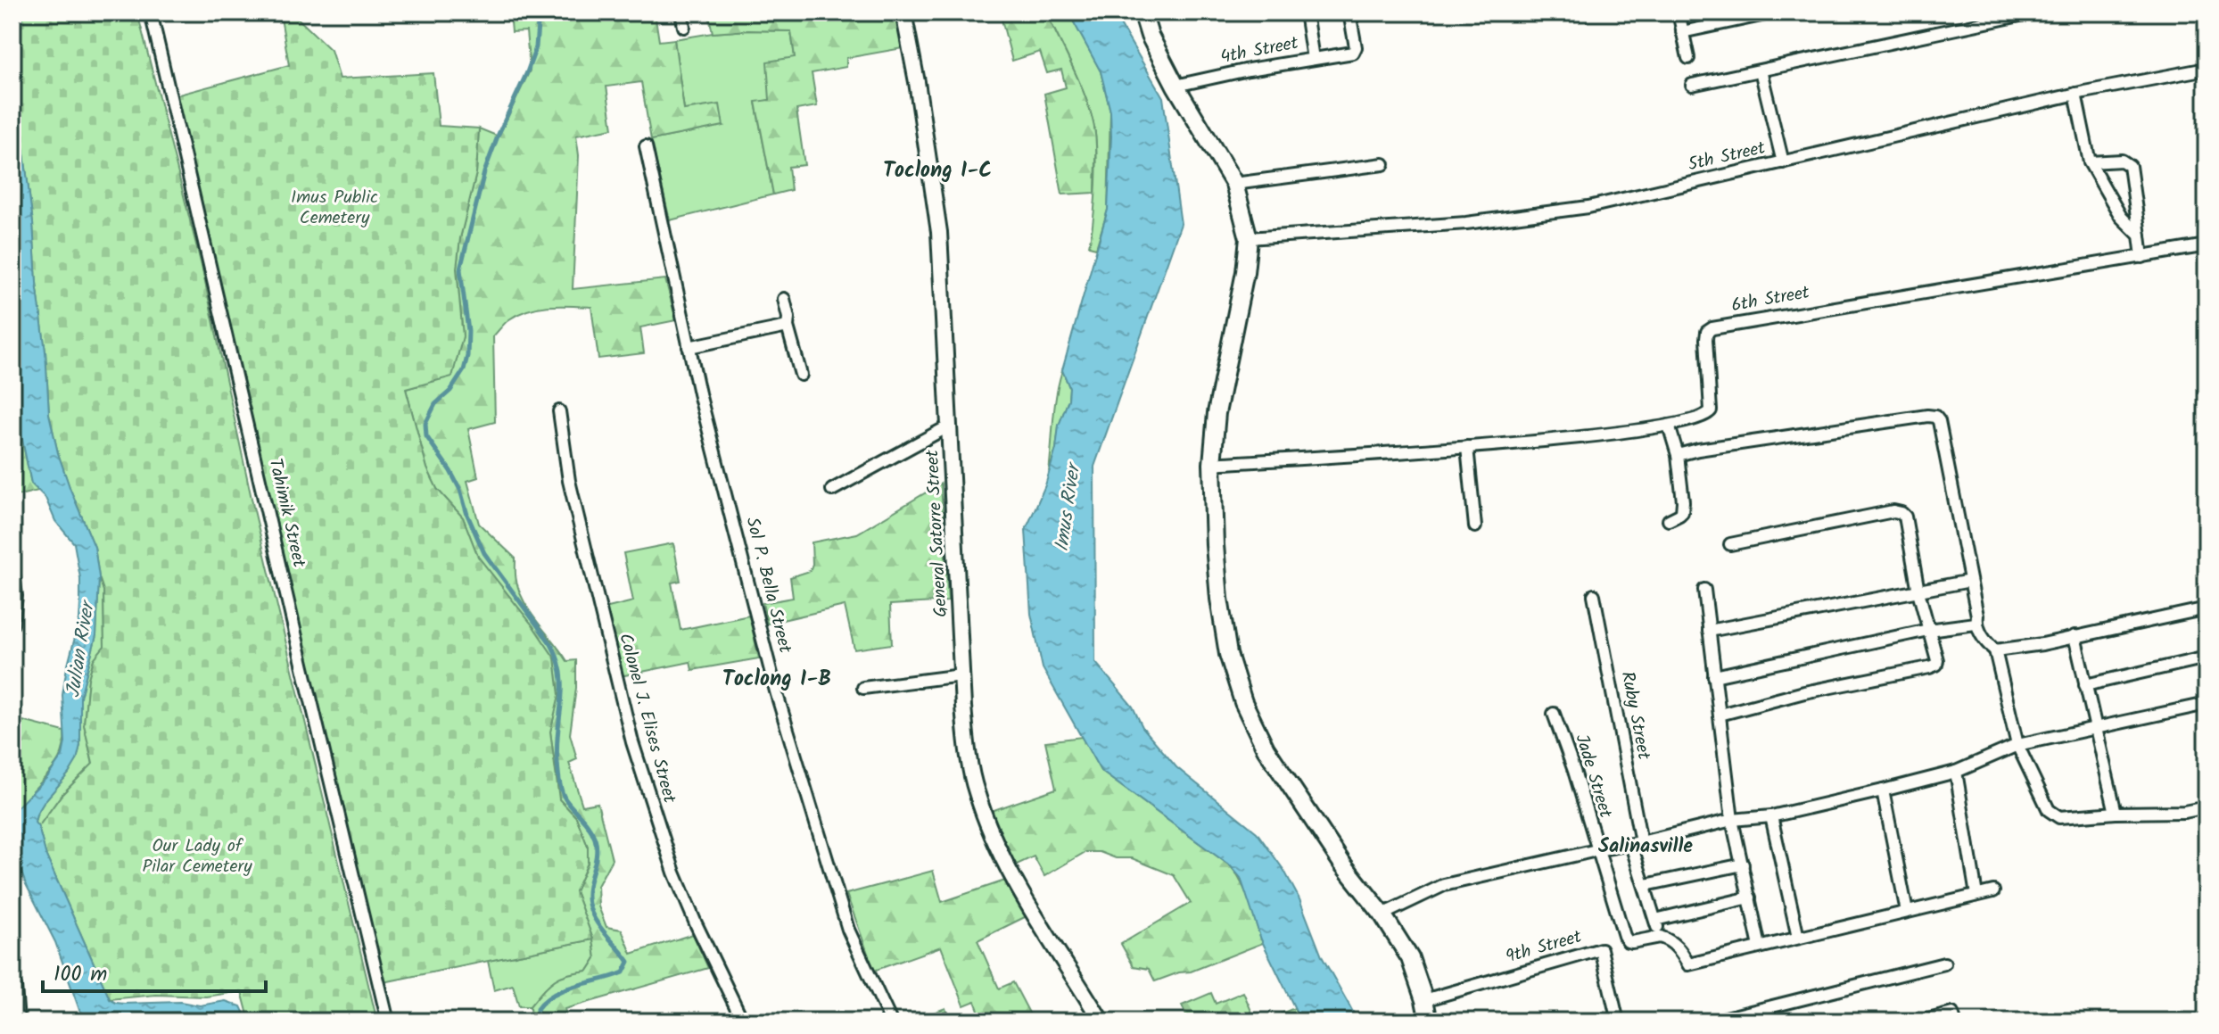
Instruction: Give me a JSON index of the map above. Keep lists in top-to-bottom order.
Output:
{
  "streets": {
    "street": [
      "4th Street",
      "5th Street",
      "6th Street",
      "Tahimik Street",
      "General Satorre Street",
      "Sol P. Bella Street",
      "Ruby Street",
      "Colonel J. Elises Street",
      "Jade Street",
      "9th Street"
    ]
  },
  "crossings": [
    ["Ruby Street", "Jade Street"]
  ],
  "districts": ["Toclong I-C", "Toclong I-B", "Salinasville"],
  "water": ["Imus River", "Julian River"],
  "parks": ["Imus Public Cemetery", "Our Lady of Pilar Cemetery"],
  "scale_bar": "100 m"
}
